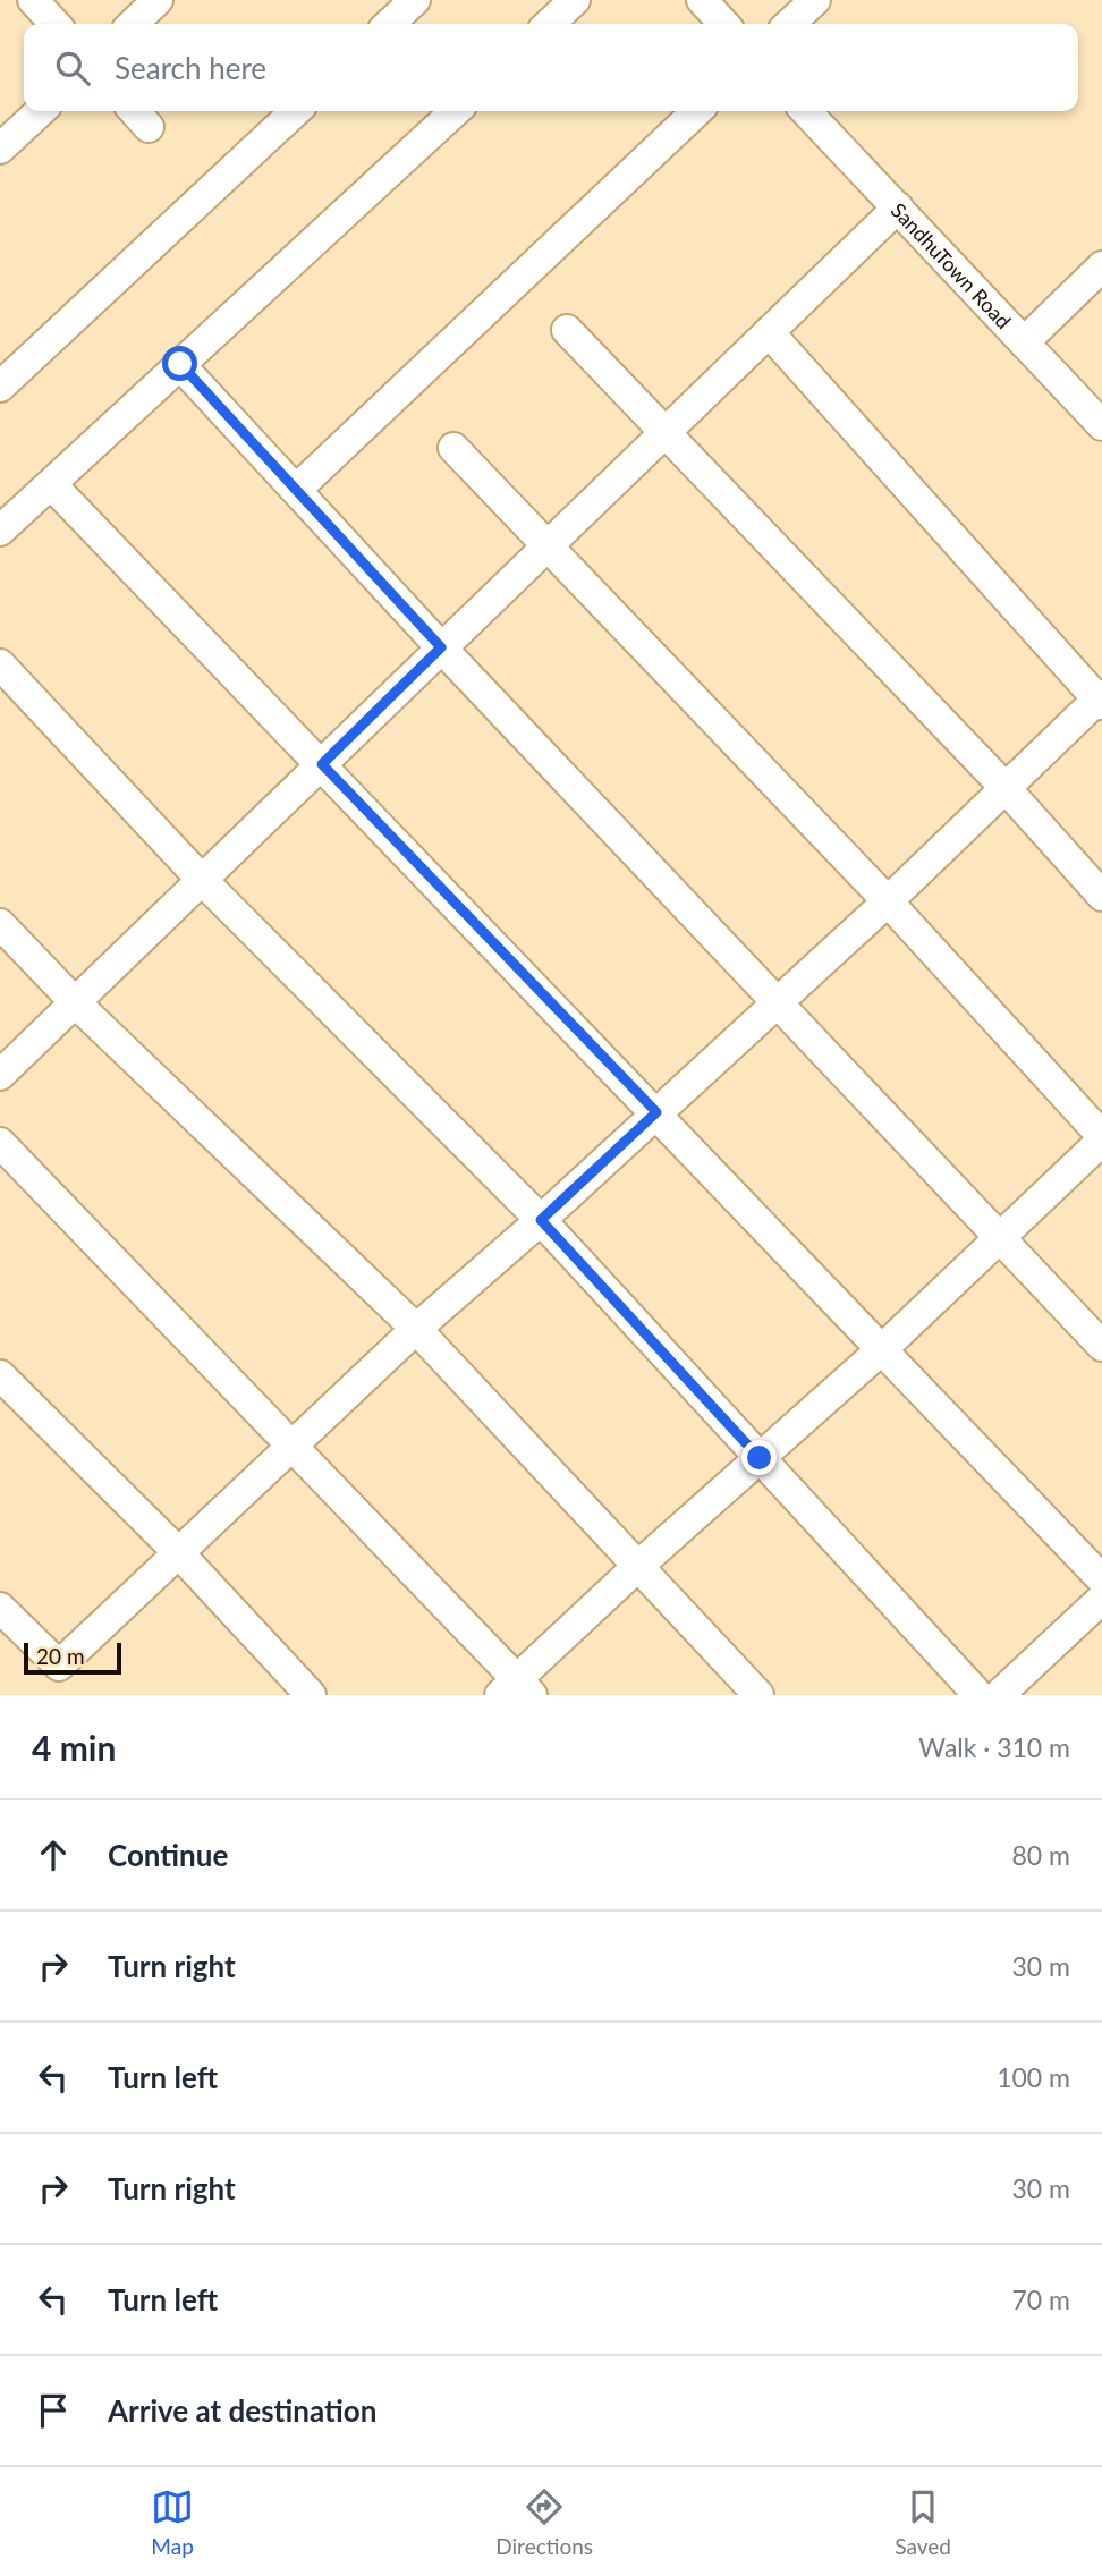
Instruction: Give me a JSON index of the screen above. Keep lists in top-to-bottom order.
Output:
{
  "streets": {
    "street": ["SandhuTown Road"]
  },
  "scale_bar": "20 m",
  "page": {
    "search": "Search here",
    "scale": "20 m",
    "heading": ["4 min", "Walk · 310 m"],
    "list": [
      ["Continue", "80 m"],
      ["Turn right", "30 m"],
      ["Turn left", "100 m"],
      ["Turn right", "30 m"],
      ["Turn left", "70 m"],
      "Arrive at destination"
    ],
    "nav": ["Map", "Directions", "Saved"]
  }
}
